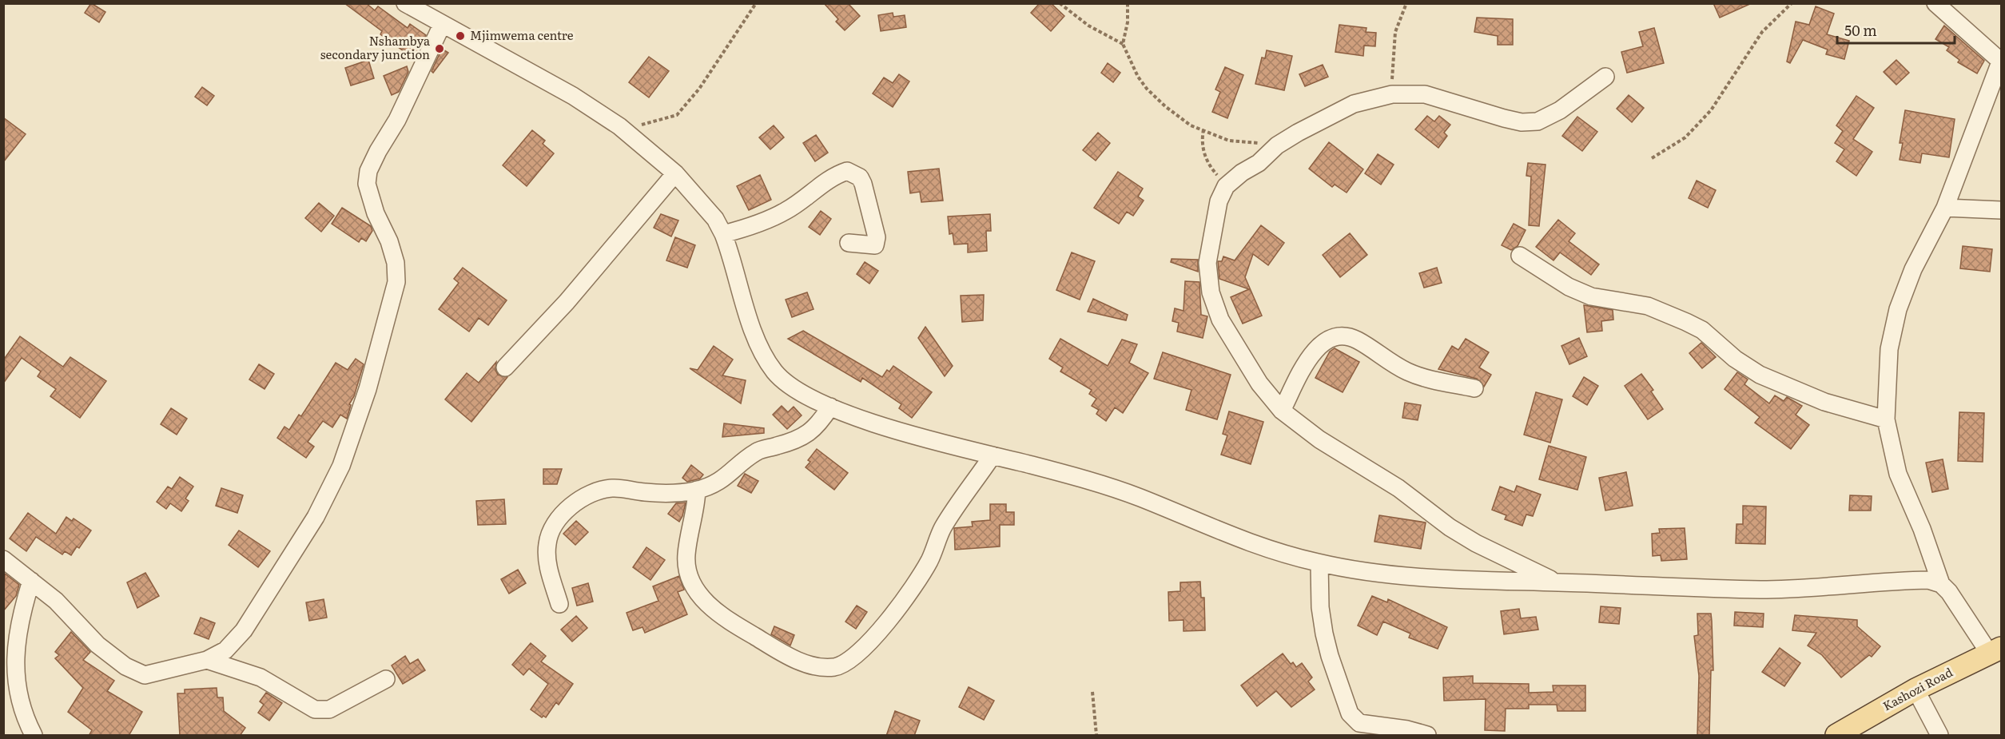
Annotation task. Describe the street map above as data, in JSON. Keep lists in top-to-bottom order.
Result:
{
  "streets": {
    "main road": ["Kashozi Road"]
  },
  "places": ["Mjimwema centre", "Nshambya secondary junction"],
  "scale_bar": "50 m"
}
